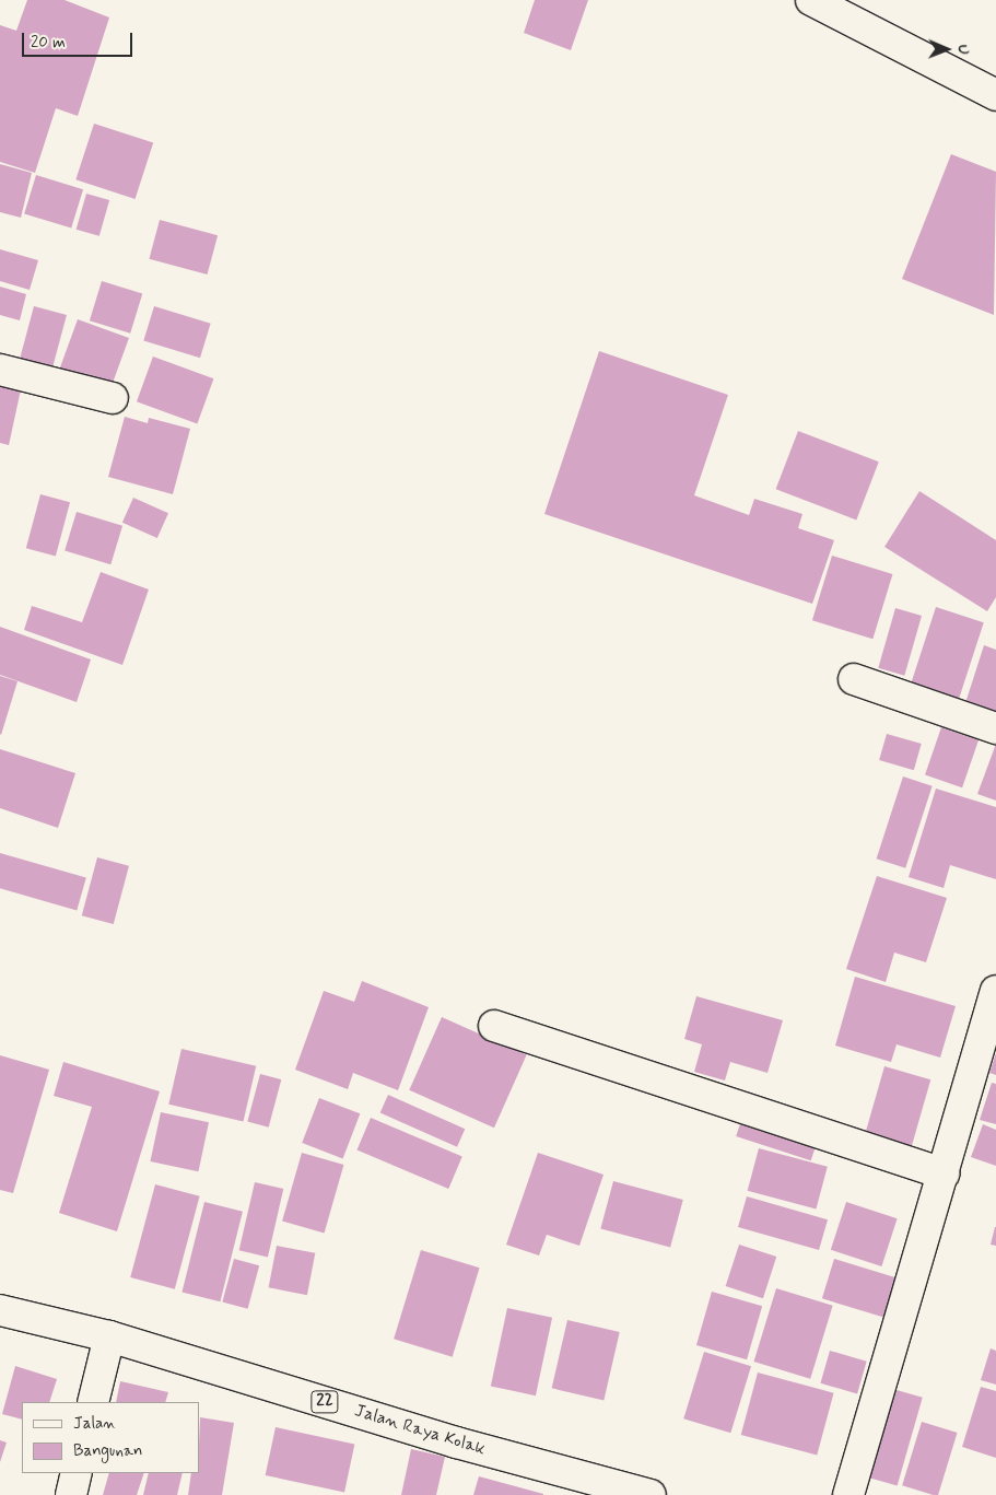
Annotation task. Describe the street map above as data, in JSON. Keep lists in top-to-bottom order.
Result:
{
  "streets": {
    "main road": ["22", "Jalan Raya Kolak"]
  },
  "legend": ["Jalan", "Bangunan"],
  "scale_bar": "20 m",
  "north": "right"
}
